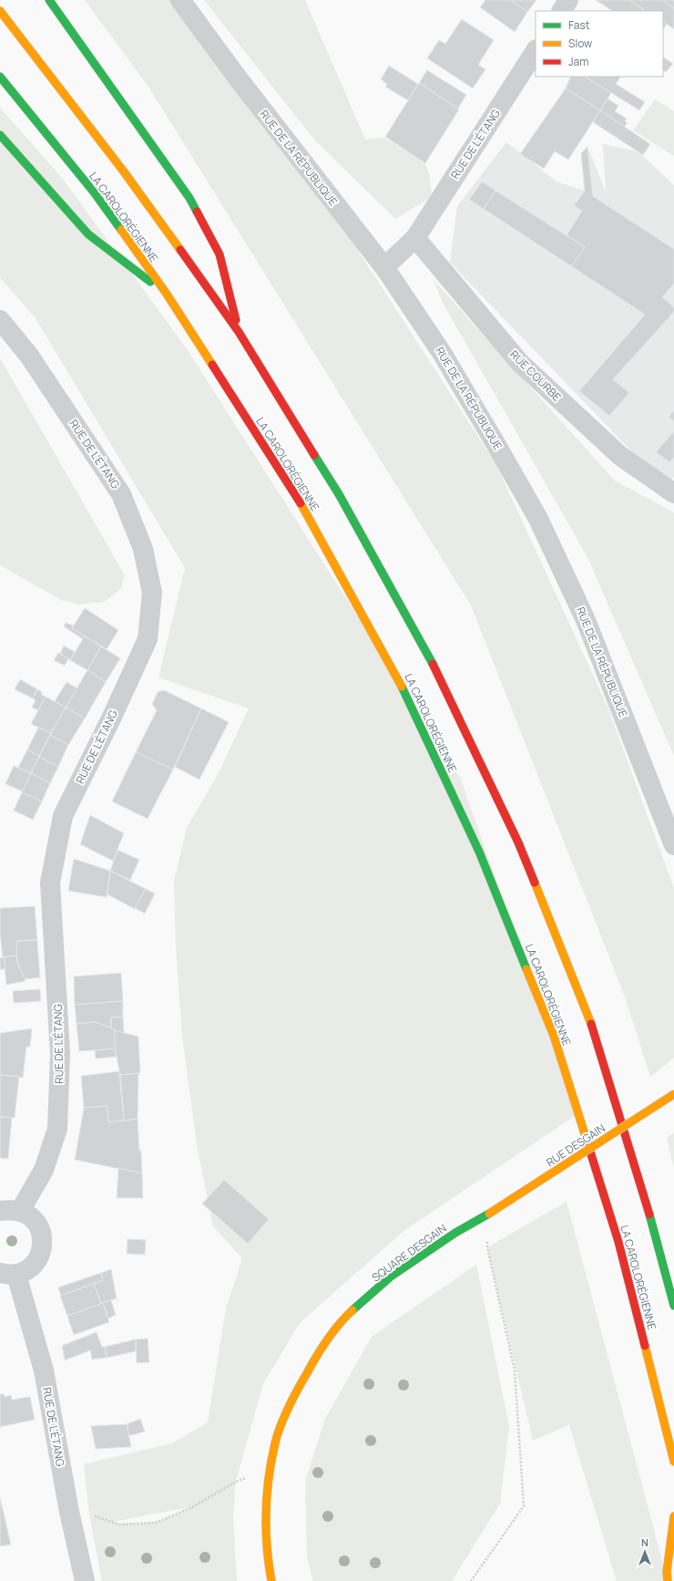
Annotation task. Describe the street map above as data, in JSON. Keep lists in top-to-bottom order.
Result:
{
  "streets": {
    "main road": ["LA CAROLORÉGIENNE", "RUE DESGAIN", "SQUARE DESGAIN"],
    "street": ["RUE DE L'ÉTANG", "RUE DE LA RÉPUBLIQUE", "RUE COURBE"]
  },
  "crossings": [
    ["RUE DE L'ÉTANG", "RUE DE LA RÉPUBLIQUE"],
    ["RUE DE L'ÉTANG", "RUE COURBE"],
    ["RUE DESGAIN", "SQUARE DESGAIN"]
  ],
  "legend": ["Fast", "Slow", "Jam"],
  "north": "top"
}
